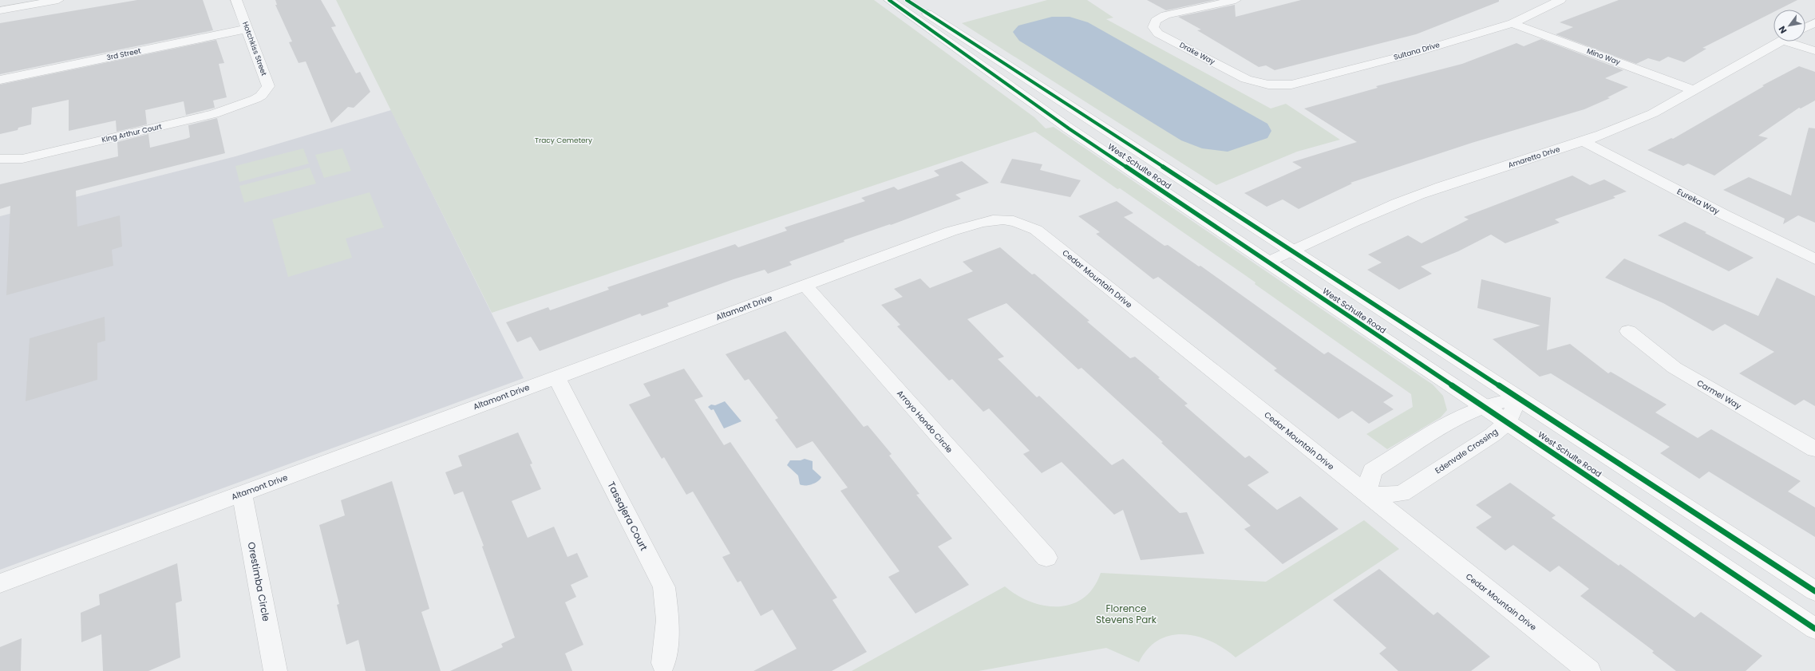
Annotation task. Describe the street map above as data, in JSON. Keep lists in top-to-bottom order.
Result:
{
  "streets": {
    "main road": ["West Schulte Road"],
    "street": [
      "Hotchkiss Street",
      "Sultana Drive",
      "Drake Way",
      "3rd Street",
      "Mino Way",
      "King Arthur Court",
      "Amaretto Drive",
      "Eureka Way",
      "Cedar Mountain Drive",
      "Altamont Drive",
      "Carmel Way",
      "Arroyo Hondo Circle",
      "Edenvale Crossing",
      "Tassajera Court",
      "Orestimba Circle"
    ]
  },
  "crossings": [
    ["Hotchkiss Street", "3rd Street"],
    ["Hotchkiss Street", "King Arthur Court"],
    ["Sultana Drive", "Drake Way"],
    ["Sultana Drive", "Mino Way"],
    ["Mino Way", "Amaretto Drive"],
    ["Amaretto Drive", "West Schulte Road"],
    ["Amaretto Drive", "Eureka Way"],
    ["West Schulte Road", "Edenvale Crossing"],
    ["Cedar Mountain Drive", "Altamont Drive"],
    ["Cedar Mountain Drive", "Edenvale Crossing"],
    ["Altamont Drive", "Arroyo Hondo Circle"],
    ["Altamont Drive", "Tassajera Court"],
    ["Altamont Drive", "Orestimba Circle"]
  ],
  "parks": ["Tracy Cemetery", "Florence Stevens Park"],
  "north": "bottom left"
}
